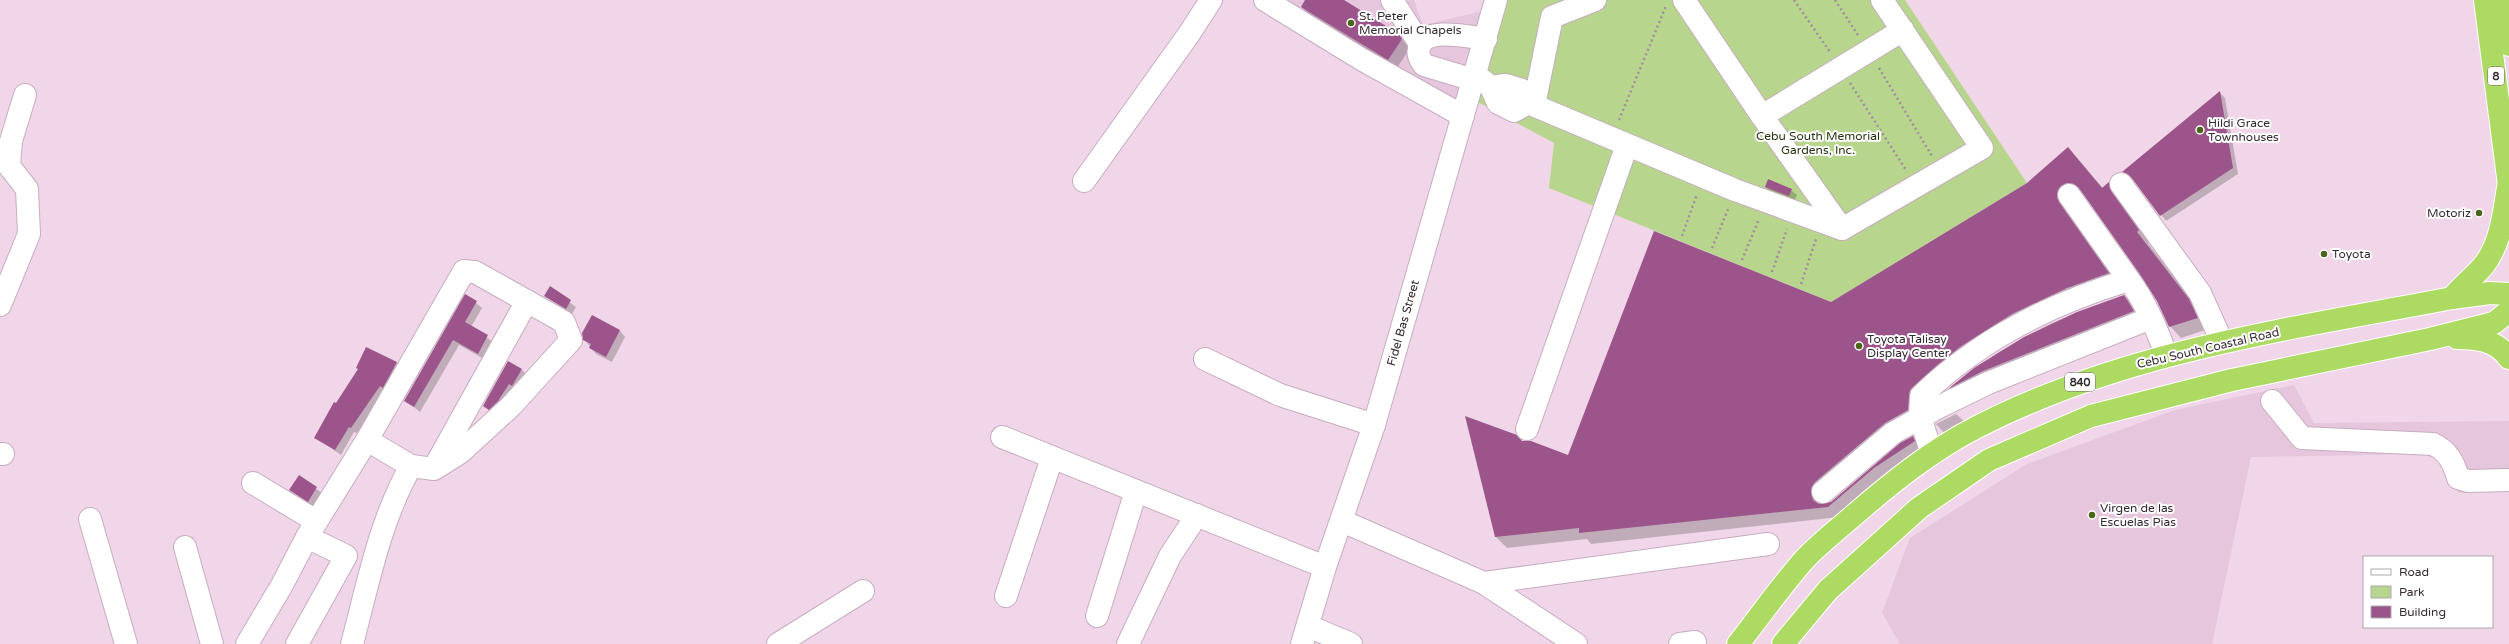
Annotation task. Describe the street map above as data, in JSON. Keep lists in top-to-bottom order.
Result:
{
  "streets": {
    "highway": ["8", "Cebu South Coastal Road", "840"],
    "street": ["Fidel Bas Street"]
  },
  "parks": ["Cebu South Memorial Gardens, Inc."],
  "places": [
    "St. Peter Memorial Chapels",
    "Hildi Grace Townhouses",
    "Motoriz",
    "Toyota",
    "Toyota Talisay Display Center",
    "Virgen de las Escuelas Pias"
  ],
  "legend": ["Road", "Park", "Building"]
}
